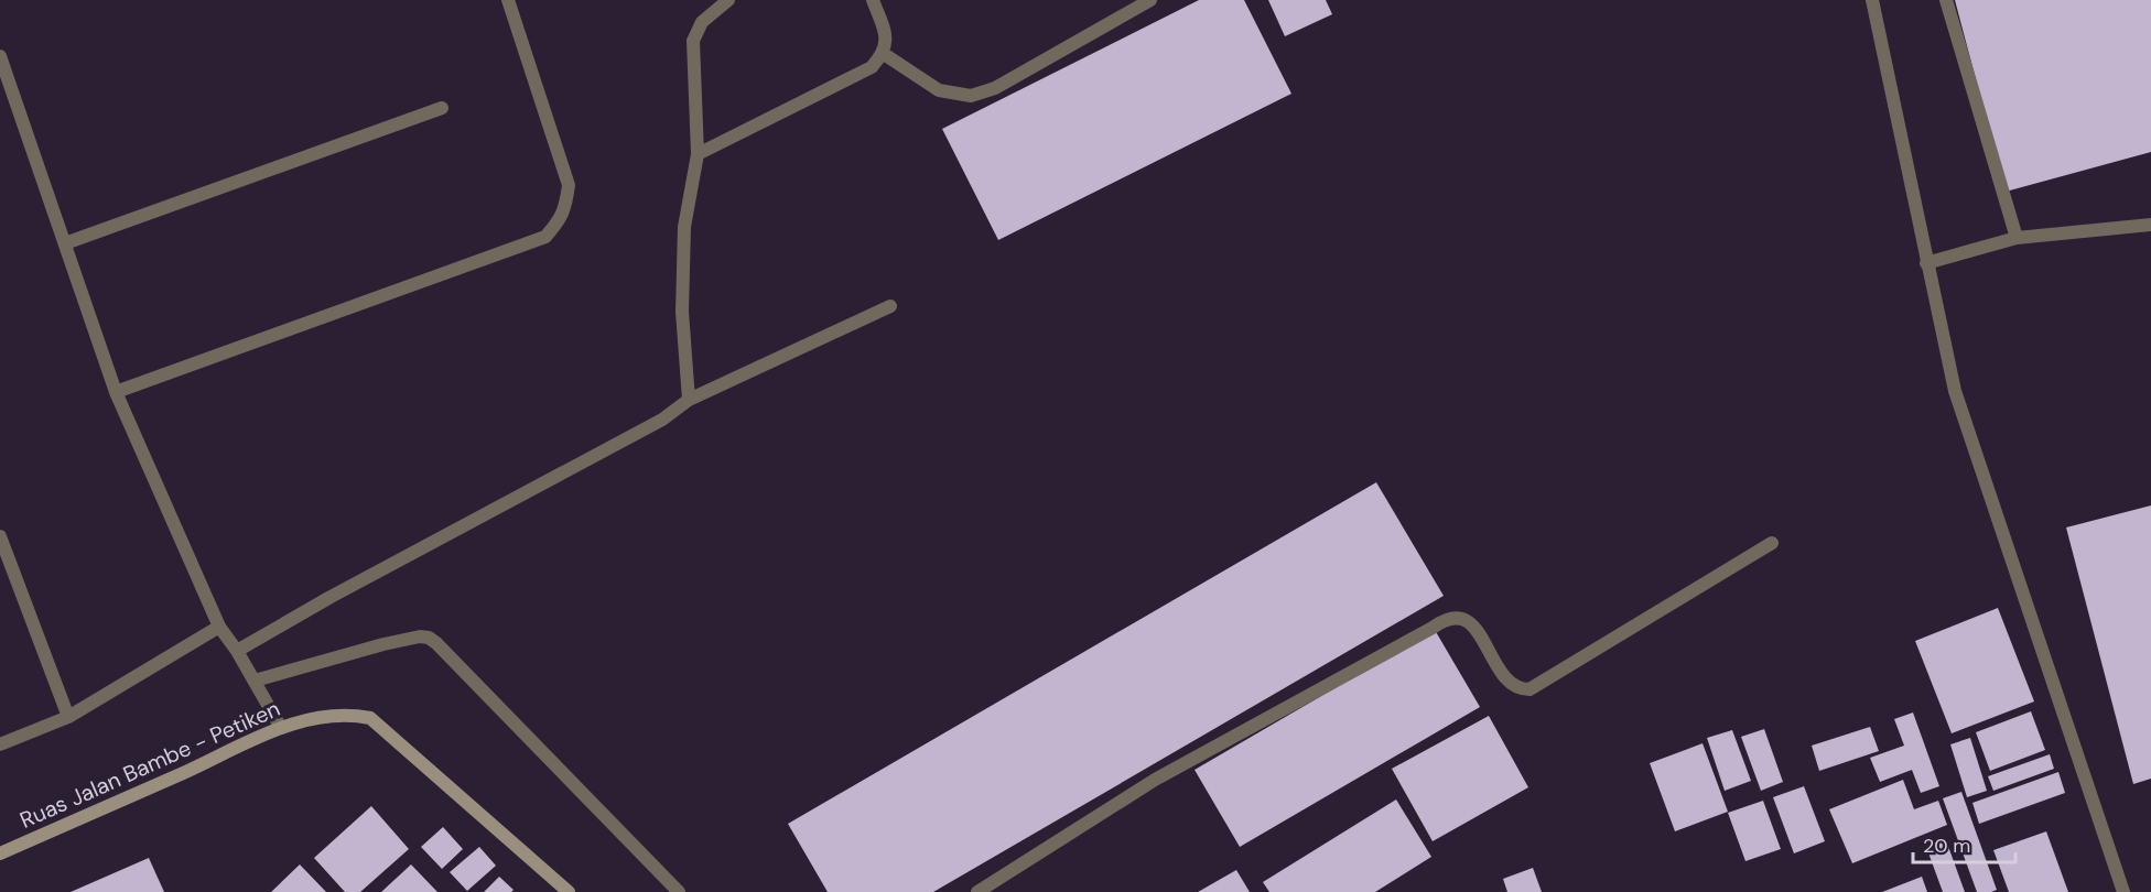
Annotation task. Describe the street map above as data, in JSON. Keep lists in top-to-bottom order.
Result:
{
  "streets": {
    "main road": ["Ruas Jalan Bambe - Petiken"]
  },
  "scale_bar": "20 m"
}
